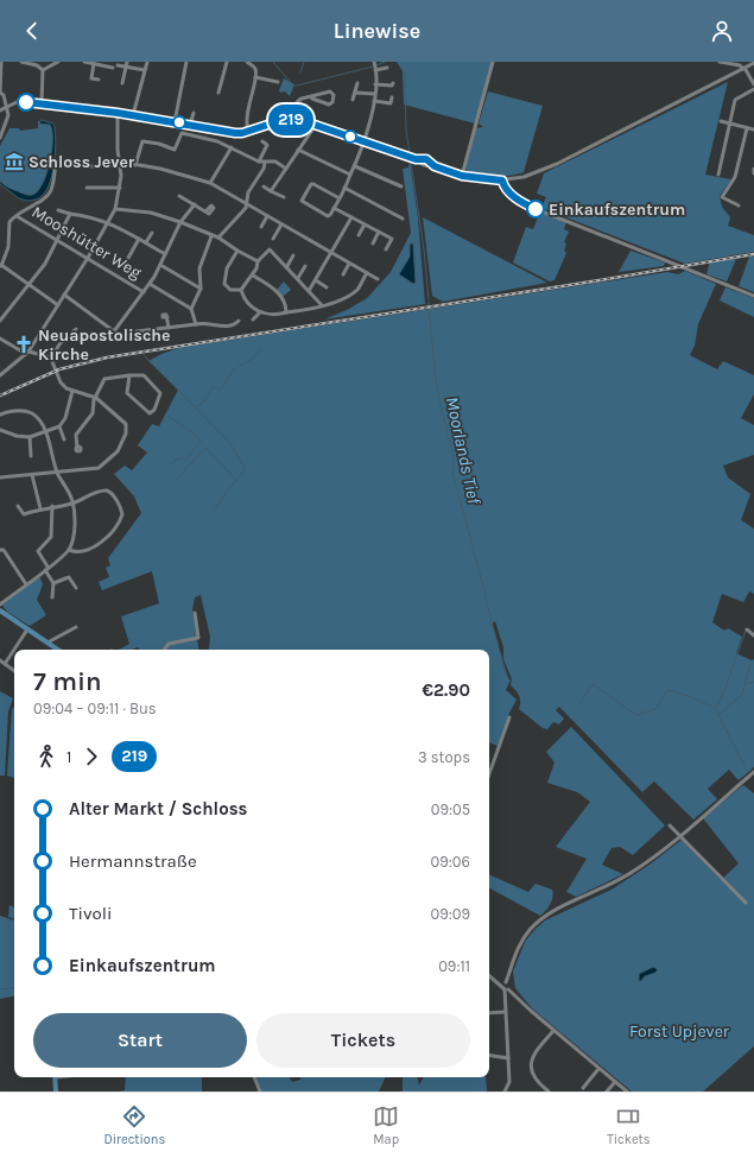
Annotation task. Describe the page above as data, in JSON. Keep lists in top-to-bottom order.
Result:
{
  "streets": {
    "street": ["Mooshütter Weg"]
  },
  "water": ["Moorlands Tief"],
  "parks": ["Forst Upjever"],
  "places": {
    "museum": ["Schloss Jever"],
    "other": ["Einkaufszentrum"],
    "church": ["Neuapostolische Kirche"]
  },
  "lines": ["bus line 219"],
  "page": {
    "header": "Linewise",
    "on_map": "219",
    "heading": ["7 min", "09:04 – 09:11 · Bus", "€2.90"],
    "legs": ["1", "219", "3 stops"],
    "list": [
      {
        "name": "Alter Markt / Schloss",
        "value": "09:05"
      },
      {
        "name": "Hermannstraße",
        "value": "09:06"
      },
      {
        "name": "Tivoli",
        "value": "09:09"
      },
      {
        "name": "Einkaufszentrum",
        "value": "09:11"
      }
    ],
    "buttons": ["Start", "Tickets"],
    "tabs": ["Directions", "Map", "Tickets"]
  }
}
